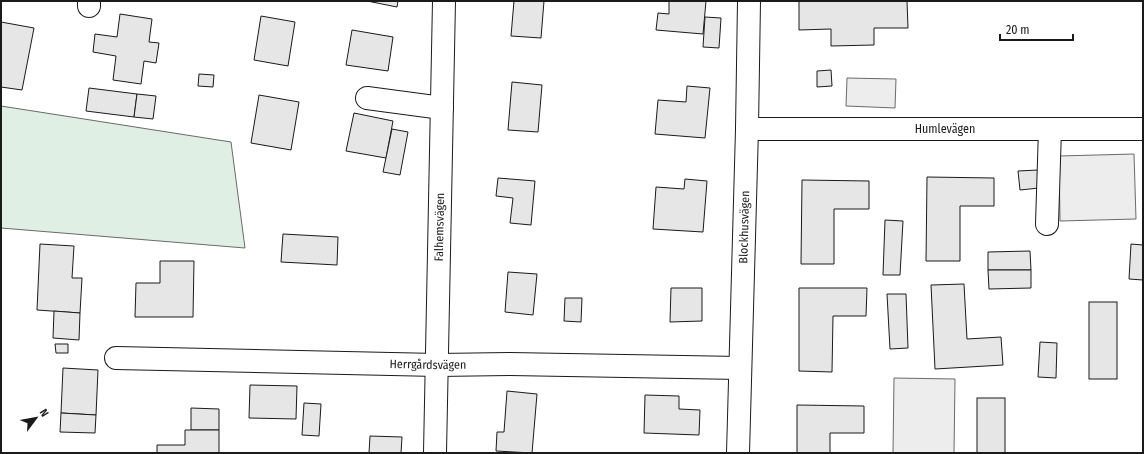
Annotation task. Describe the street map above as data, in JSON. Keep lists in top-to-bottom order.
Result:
{
  "streets": {
    "street": [
      "Humlevägen",
      "Falhemsvägen",
      "Blockhusvägen",
      "Herrgårdsvägen"
    ]
  },
  "crossings": [
    ["Humlevägen", "Blockhusvägen"],
    ["Falhemsvägen", "Herrgårdsvägen"],
    ["Blockhusvägen", "Herrgårdsvägen"]
  ],
  "scale_bar": "20 m",
  "north": "top right"
}
